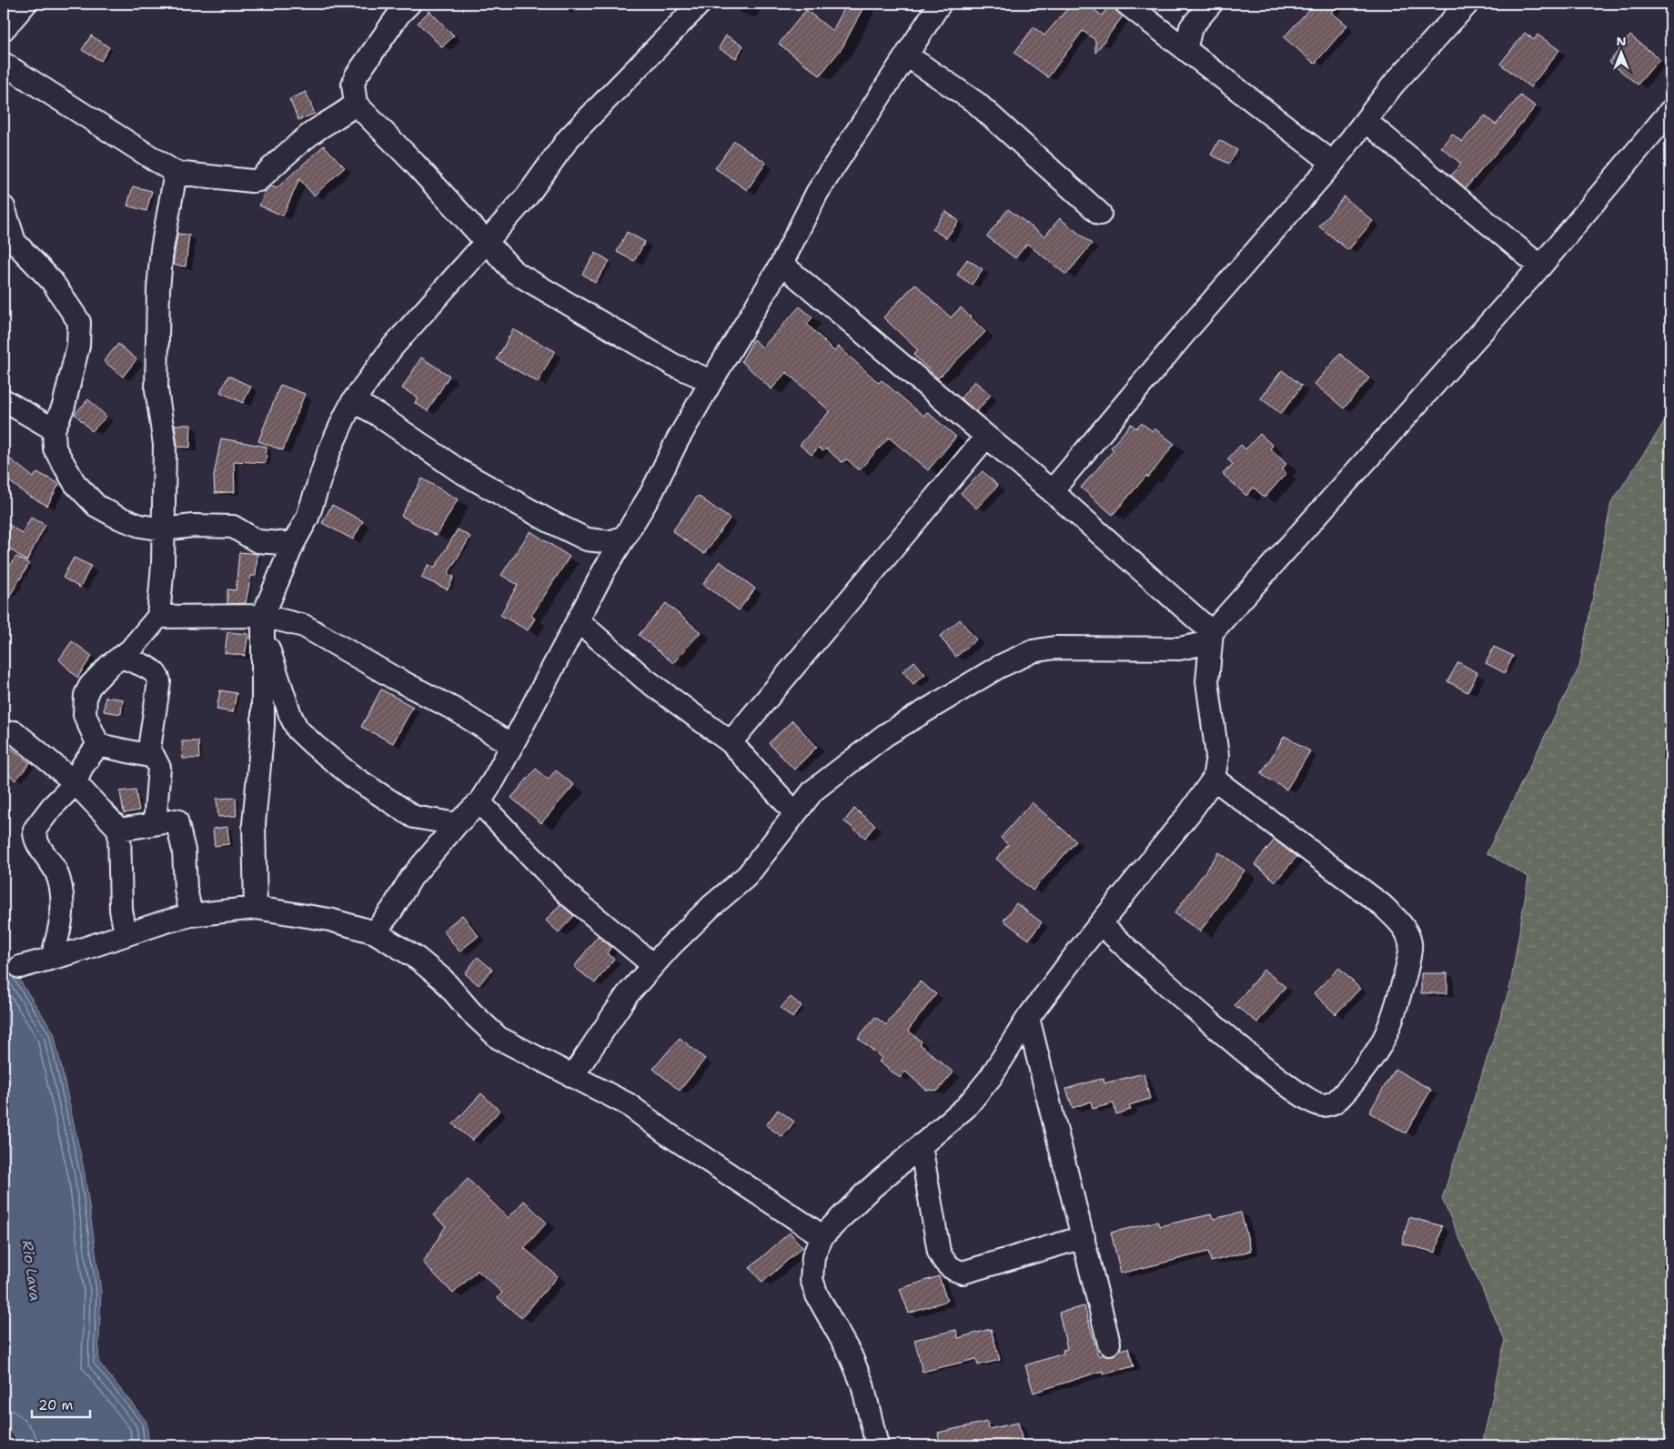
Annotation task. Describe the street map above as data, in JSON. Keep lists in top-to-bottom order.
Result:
{
  "water": ["Rio Lava"],
  "scale_bar": "20 m",
  "north": "top"
}
